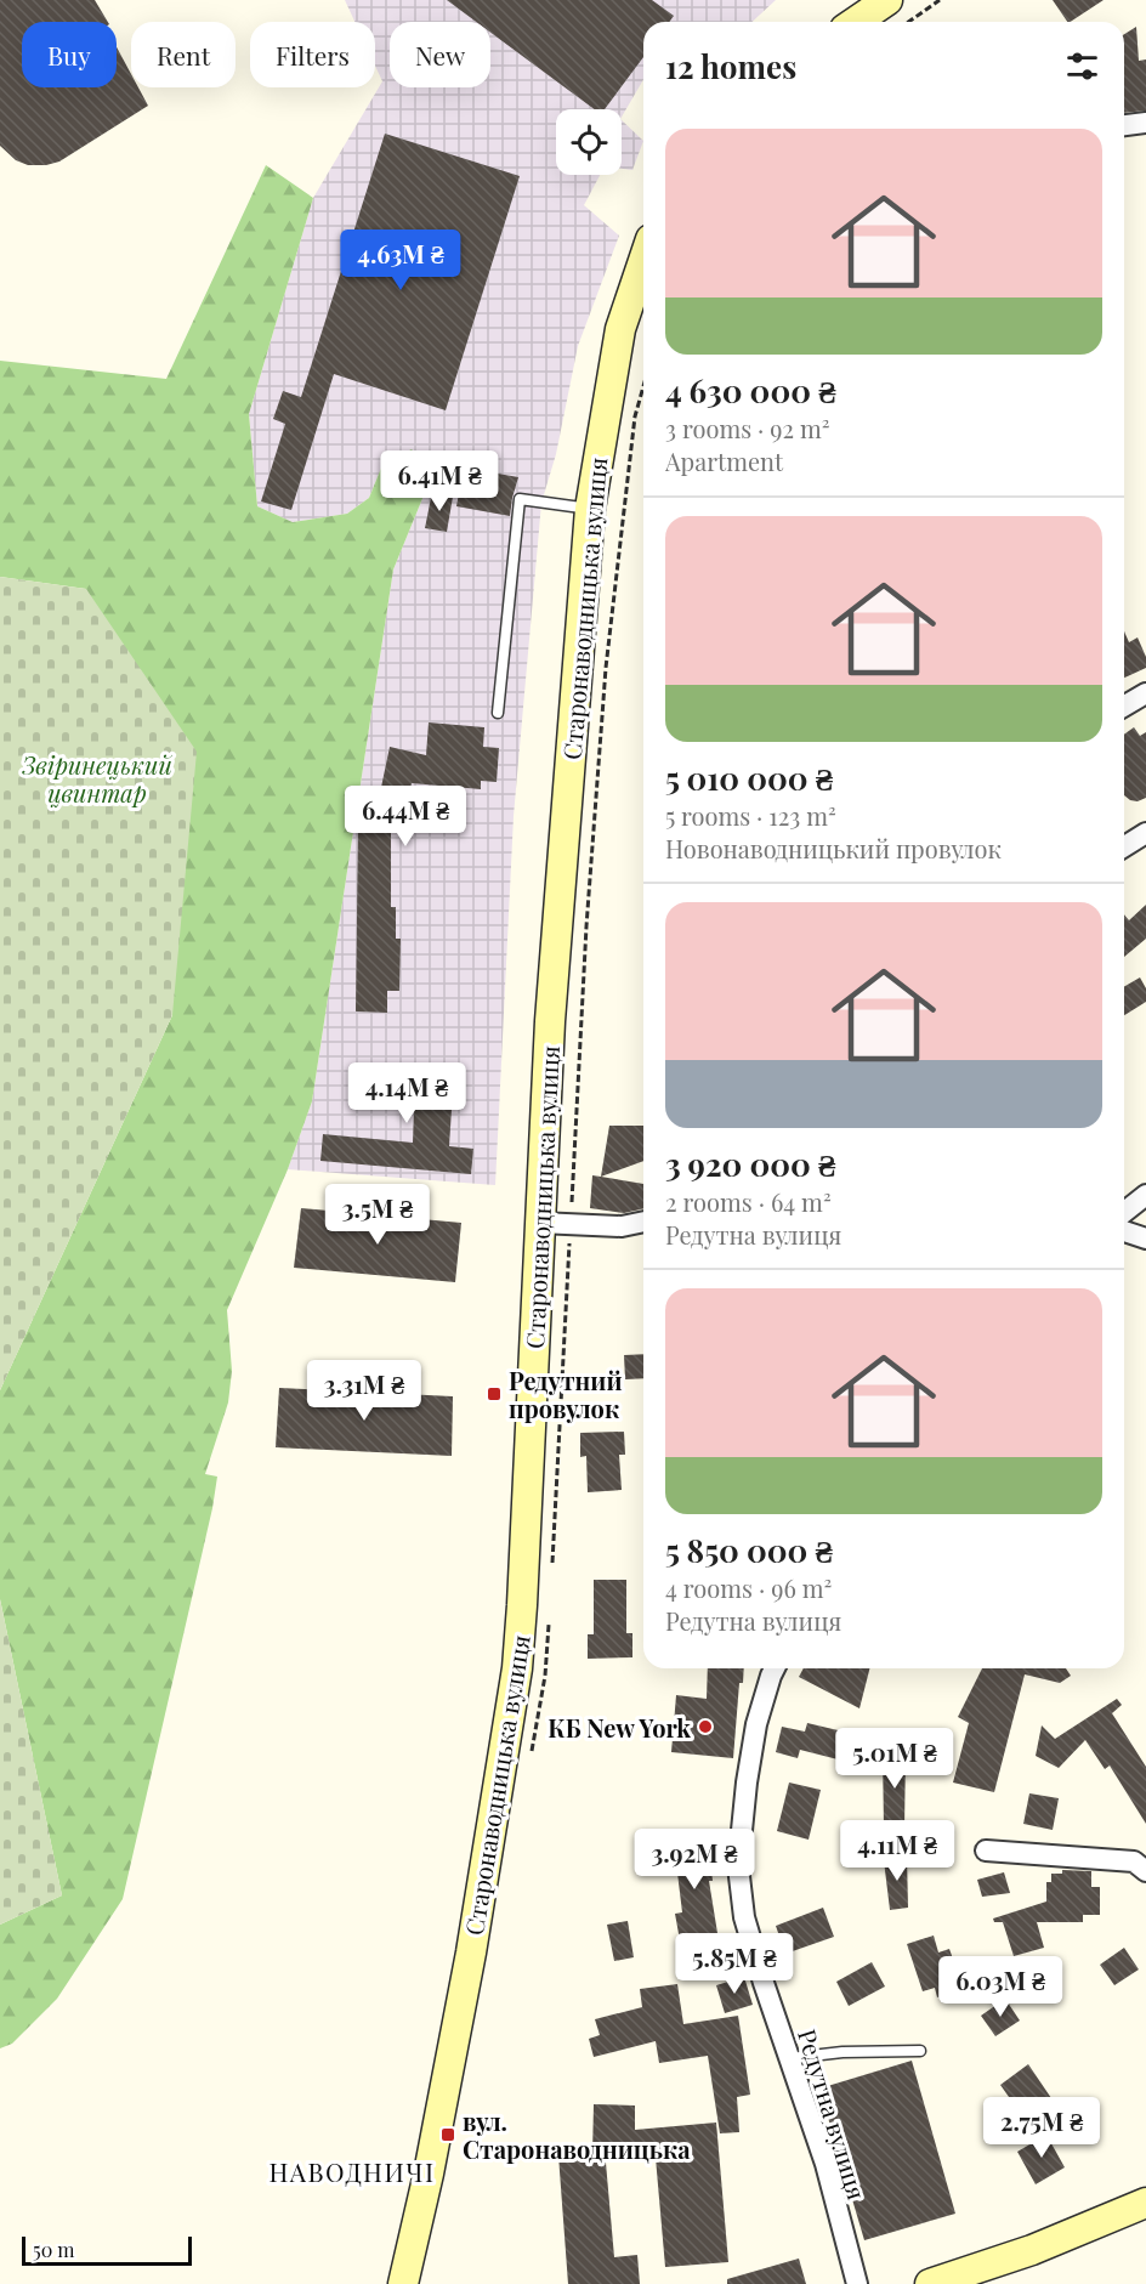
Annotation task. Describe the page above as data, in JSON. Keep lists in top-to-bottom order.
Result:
{
  "streets": {
    "main road": ["Старонаводницька вулиця"],
    "street": ["Редутна вулиця"]
  },
  "districts": ["НАВОДНИЧІ"],
  "parks": ["Звіринецький цвинтар"],
  "places": {
    "transit": ["Редутний провулок", "вул. Старонаводницька"],
    "other": ["КБ New York"]
  },
  "scale_bar": "50 m",
  "page": {
    "chip": [
      "Buy",
      "Rent",
      "Filters",
      "New"
    ],
    "heading": "12 homes",
    "list": [
      {
        "name": "4 630 000 ₴",
        "note": "3 rooms · 92 m² · Apartment"
      },
      {
        "name": "5 010 000 ₴",
        "note": "5 rooms · 123 m² · Новонаводницький провулок"
      },
      {
        "name": "3 920 000 ₴",
        "note": "2 rooms · 64 m² · Редутна вулиця"
      },
      {
        "name": "5 850 000 ₴",
        "note": "4 rooms · 96 m² · Редутна вулиця"
      }
    ],
    "price": [
      "4.63M ₴",
      "6.41M ₴",
      "6.44M ₴",
      "4.14M ₴",
      "3.5M ₴",
      "3.31M ₴",
      "5.01M ₴",
      "4.11M ₴",
      "3.92M ₴",
      "5.85M ₴",
      "6.03M ₴",
      "2.75M ₴"
    ],
    "scale": "50 m"
  }
}
